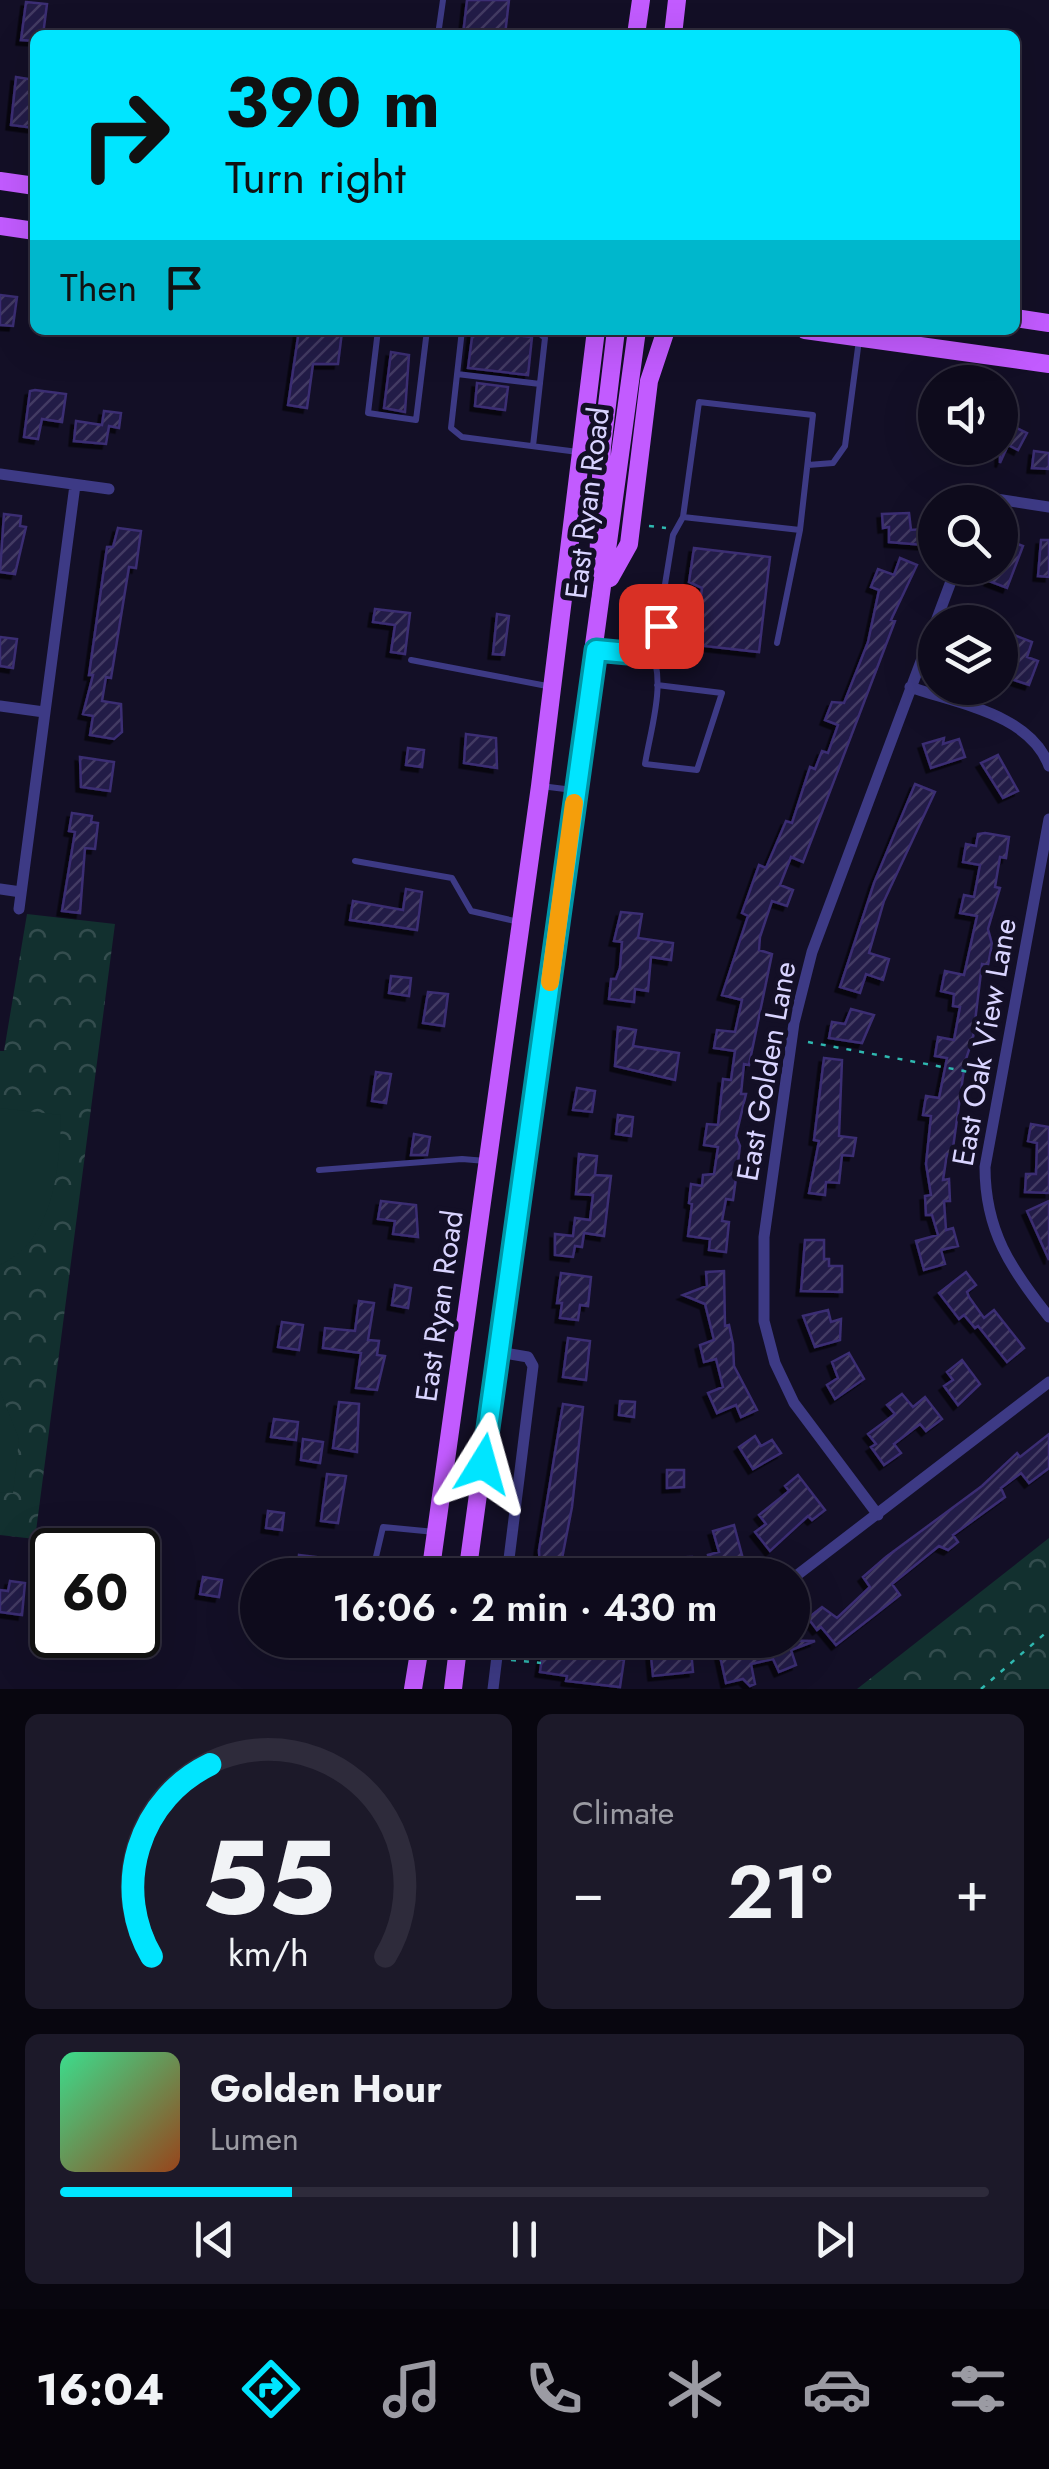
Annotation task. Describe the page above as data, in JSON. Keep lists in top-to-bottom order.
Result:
{
  "streets": {
    "main road": ["East Ryan Road"],
    "street": ["East Oak View Lane", "East Golden Lane"]
  },
  "page": {
    "turn": ["390 m", "Turn right"],
    "then": "Then",
    "limit": "60",
    "trip": "16:06 · 2 min · 430 m",
    "tile": "Climate",
    "heat": ["−", "21°", "+"],
    "song": ["Golden Hour", "Lumen"],
    "tabs": "16:04",
    "gauge": ["55", "km/h"]
  }
}
